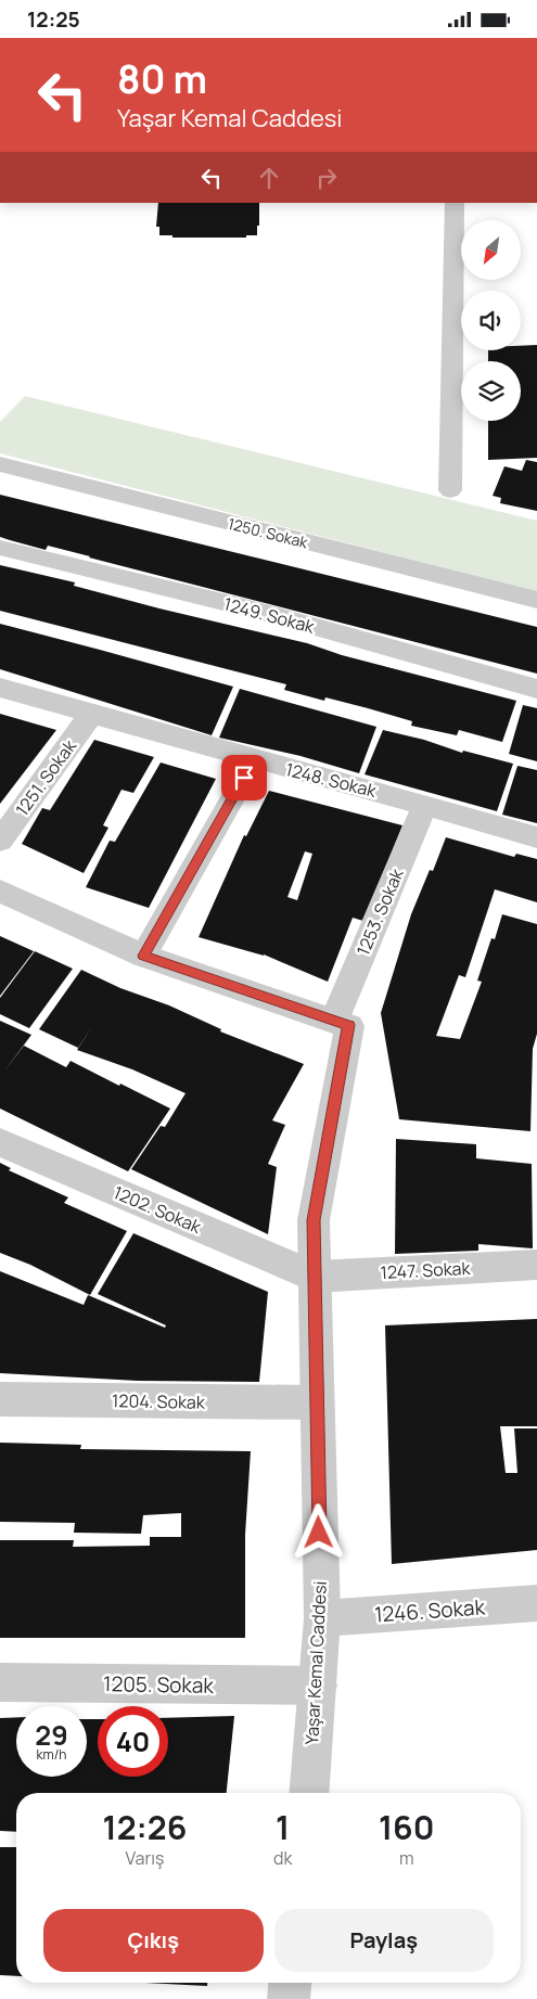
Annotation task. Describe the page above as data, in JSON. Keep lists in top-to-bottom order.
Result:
{
  "streets": {
    "street": [
      "1250. Sokak",
      "1249. Sokak",
      "1251. Sokak",
      "1248. Sokak",
      "1253. Sokak",
      "1202. Sokak",
      "1247. Sokak",
      "1204. Sokak",
      "1246. Sokak",
      "Yaşar Kemal Caddesi",
      "1205. Sokak"
    ]
  },
  "crossings": [
    ["1251. Sokak", "1248. Sokak"],
    ["1248. Sokak", "1253. Sokak"],
    ["1253. Sokak", "Yaşar Kemal Caddesi"],
    ["1202. Sokak", "1247. Sokak"],
    ["1202. Sokak", "Yaşar Kemal Caddesi"],
    ["1247. Sokak", "Yaşar Kemal Caddesi"],
    ["1204. Sokak", "Yaşar Kemal Caddesi"],
    ["1246. Sokak", "Yaşar Kemal Caddesi"],
    ["Yaşar Kemal Caddesi", "1205. Sokak"]
  ],
  "north": "bottom left",
  "page": {
    "status": "12:25",
    "turn": ["80 m", "Yaşar Kemal Caddesi"],
    "speed": "29 km/h",
    "limit": "40",
    "eta": [
      "12:26",
      "Varış",
      "1",
      "dk",
      "160",
      "m"
    ],
    "buttons": ["Çıkış", "Paylaş"]
  }
}
